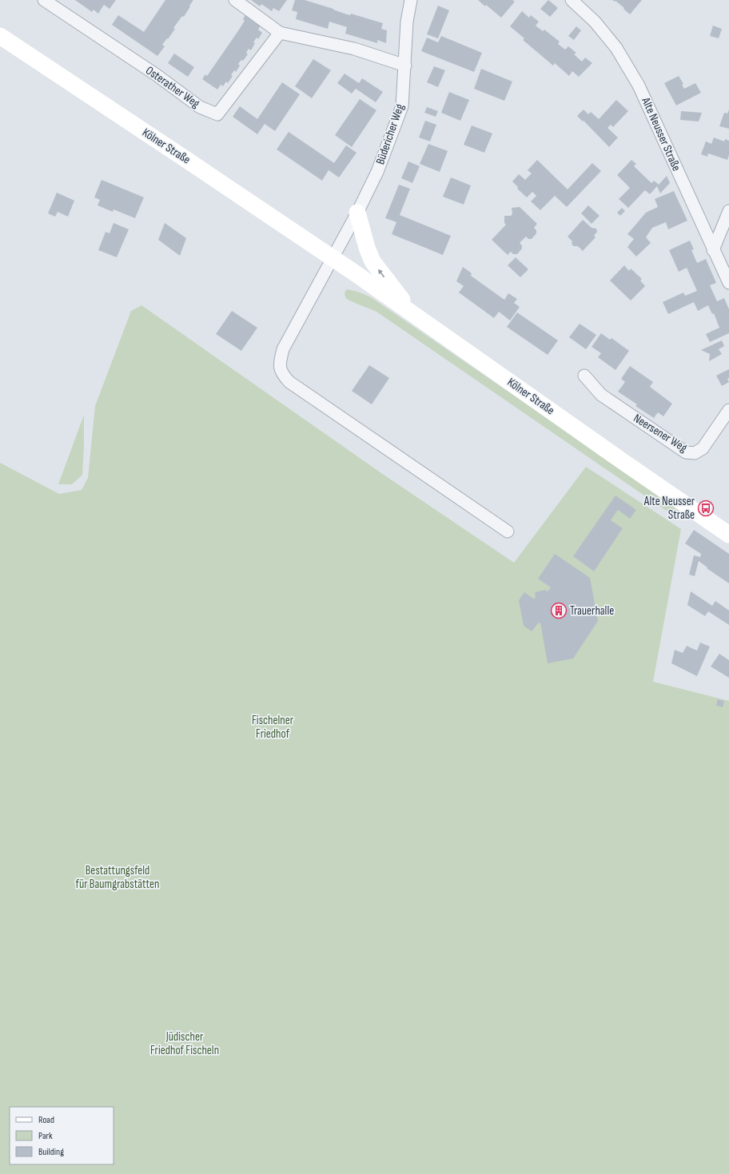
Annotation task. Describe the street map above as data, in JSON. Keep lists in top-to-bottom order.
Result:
{
  "streets": {
    "main road": ["Kölner Straße"],
    "street": [
      "Osterather Weg",
      "Büdericher Weg",
      "Alte Neusser Straße",
      "Neersener Weg"
    ]
  },
  "crossings": [
    ["Büdericher Weg", "Kölner Straße"]
  ],
  "parks": ["Fischelner Friedhof", "Bestattungsfeld für Baumgrabstätten", "Jüdischer Friedhof Fischeln"],
  "places": {
    "bus stop": ["Alte Neusser Straße"],
    "building": ["Trauerhalle"]
  },
  "legend": ["Road", "Park", "Building"]
}
